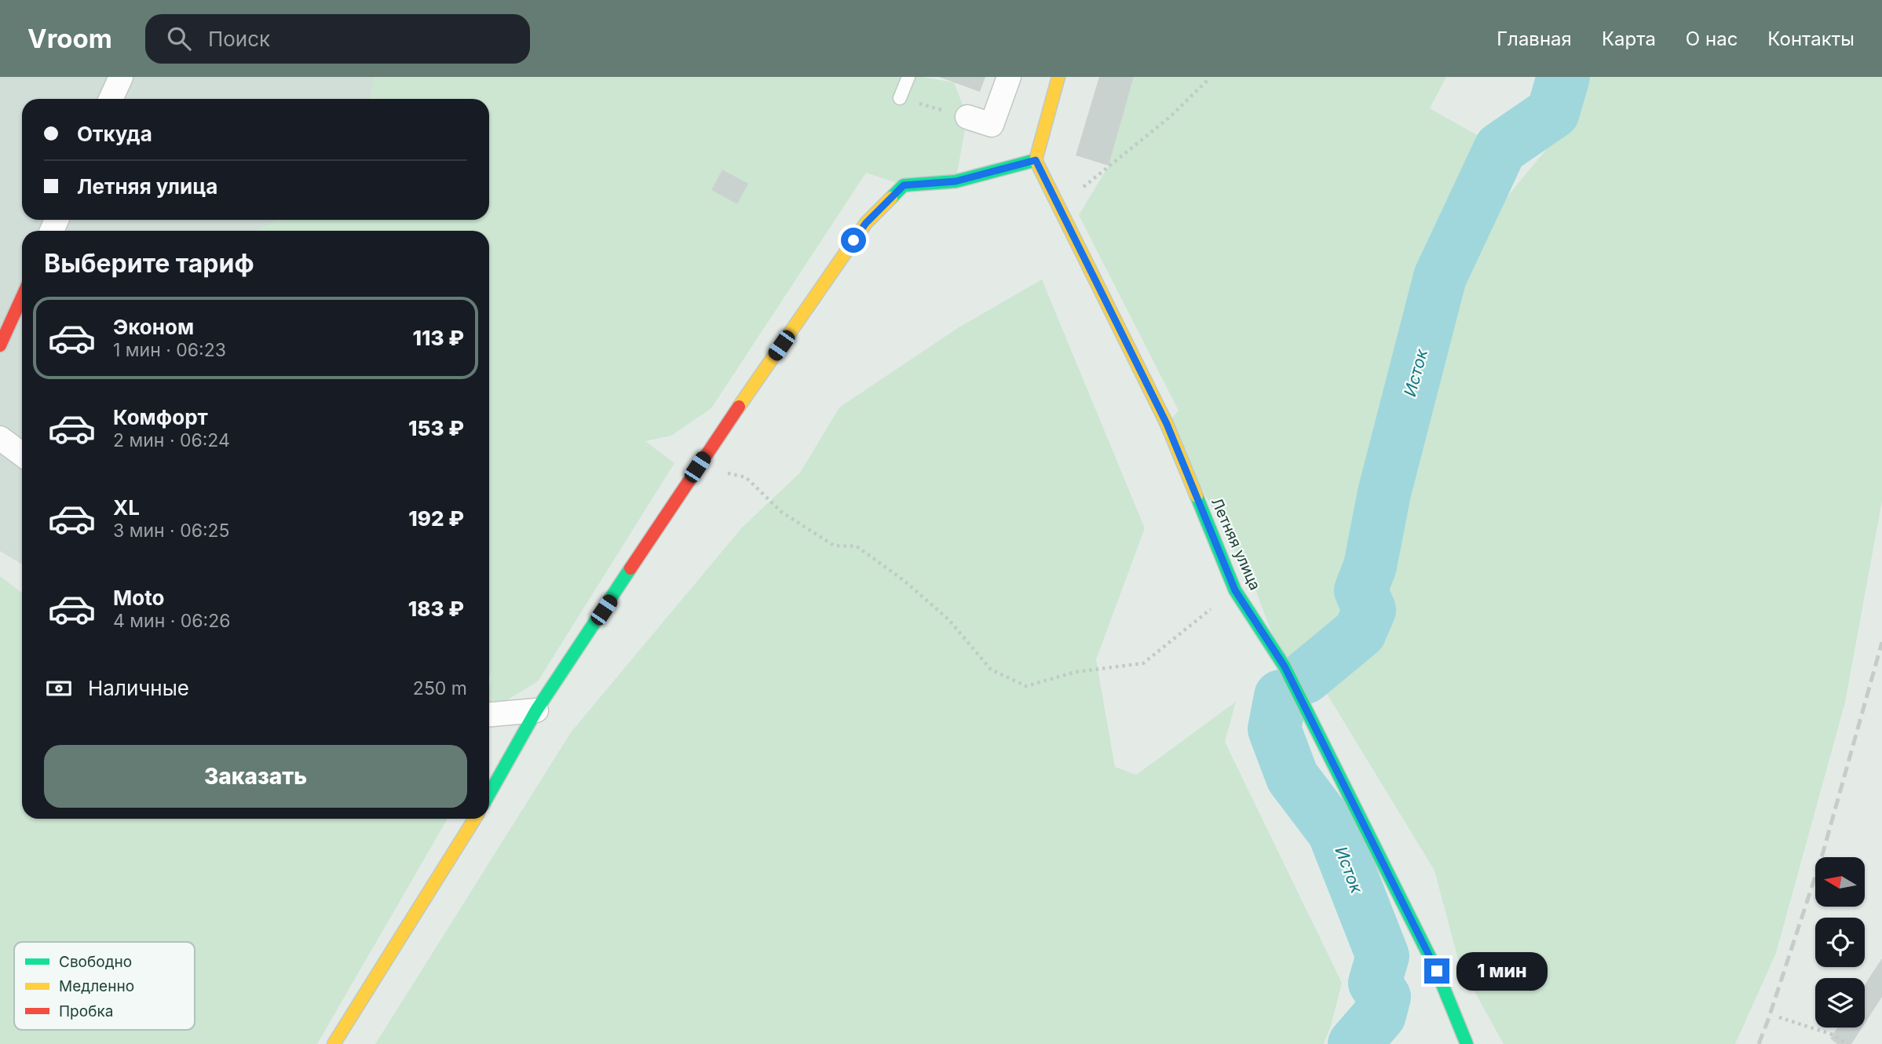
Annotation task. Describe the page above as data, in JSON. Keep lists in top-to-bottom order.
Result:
{
  "streets": {
    "street": ["Летняя улица"]
  },
  "water": ["Исток"],
  "legend": ["Свободно", "Медленно", "Пробка"],
  "north": "left",
  "page": {
    "header": "Vroom",
    "search": "Поиск",
    "nav": [
      "Главная",
      "Карта",
      "О нас",
      "Контакты"
    ],
    "banner": ["Откуда", "Летняя улица"],
    "heading": "Выберите тариф",
    "list": [
      {
        "name": "Эконом",
        "note": "1 мин · 06:23",
        "value": "113 ₽"
      },
      {
        "name": "Комфорт",
        "note": "2 мин · 06:24",
        "value": "153 ₽"
      },
      {
        "name": "XL",
        "note": "3 мин · 06:25",
        "value": "192 ₽"
      },
      {
        "name": "Moto",
        "note": "4 мин · 06:26",
        "value": "183 ₽"
      }
    ],
    "pay": ["Наличные", "250 m"],
    "buttons": "Заказать",
    "bubble": "1 мин"
  }
}
